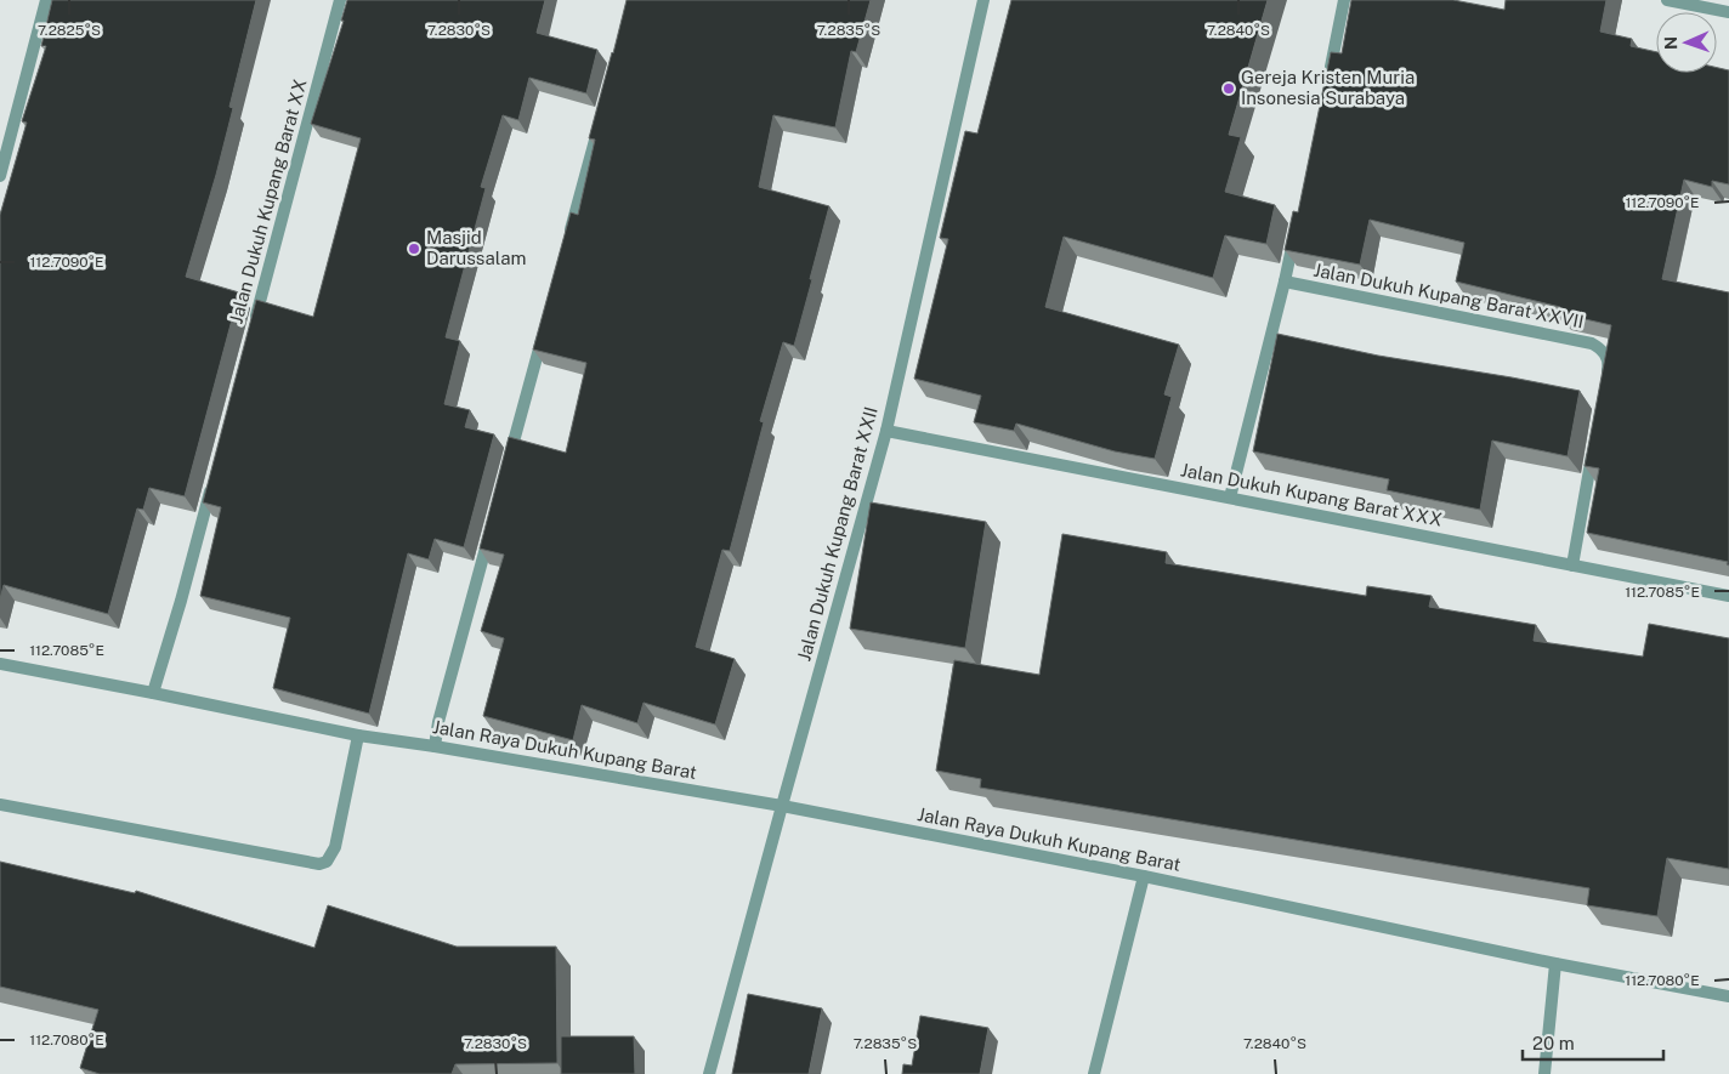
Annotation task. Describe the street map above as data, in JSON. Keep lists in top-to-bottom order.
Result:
{
  "streets": {
    "street": [
      "Jalan Dukuh Kupang Barat XX",
      "Jalan Dukuh Kupang Barat XXVII",
      "Jalan Dukuh Kupang Barat XXX",
      "Jalan Dukuh Kupang Barat XXII",
      "Jalan Raya Dukuh Kupang Barat"
    ]
  },
  "crossings": [
    ["Jalan Dukuh Kupang Barat XXX", "Jalan Dukuh Kupang Barat XXII"],
    ["Jalan Dukuh Kupang Barat XXII", "Jalan Raya Dukuh Kupang Barat"]
  ],
  "places": ["Gereja Kristen Muria Insonesia Surabaya", "Masjid Darussalam"],
  "scale_bar": "20 m",
  "north": "left",
  "coordinates": [
    "7.2825°S",
    "7.2830°S",
    "7.2835°S",
    "7.2840°S",
    "112.7090°E",
    "112.7085°E",
    "112.7080°E"
  ]
}
